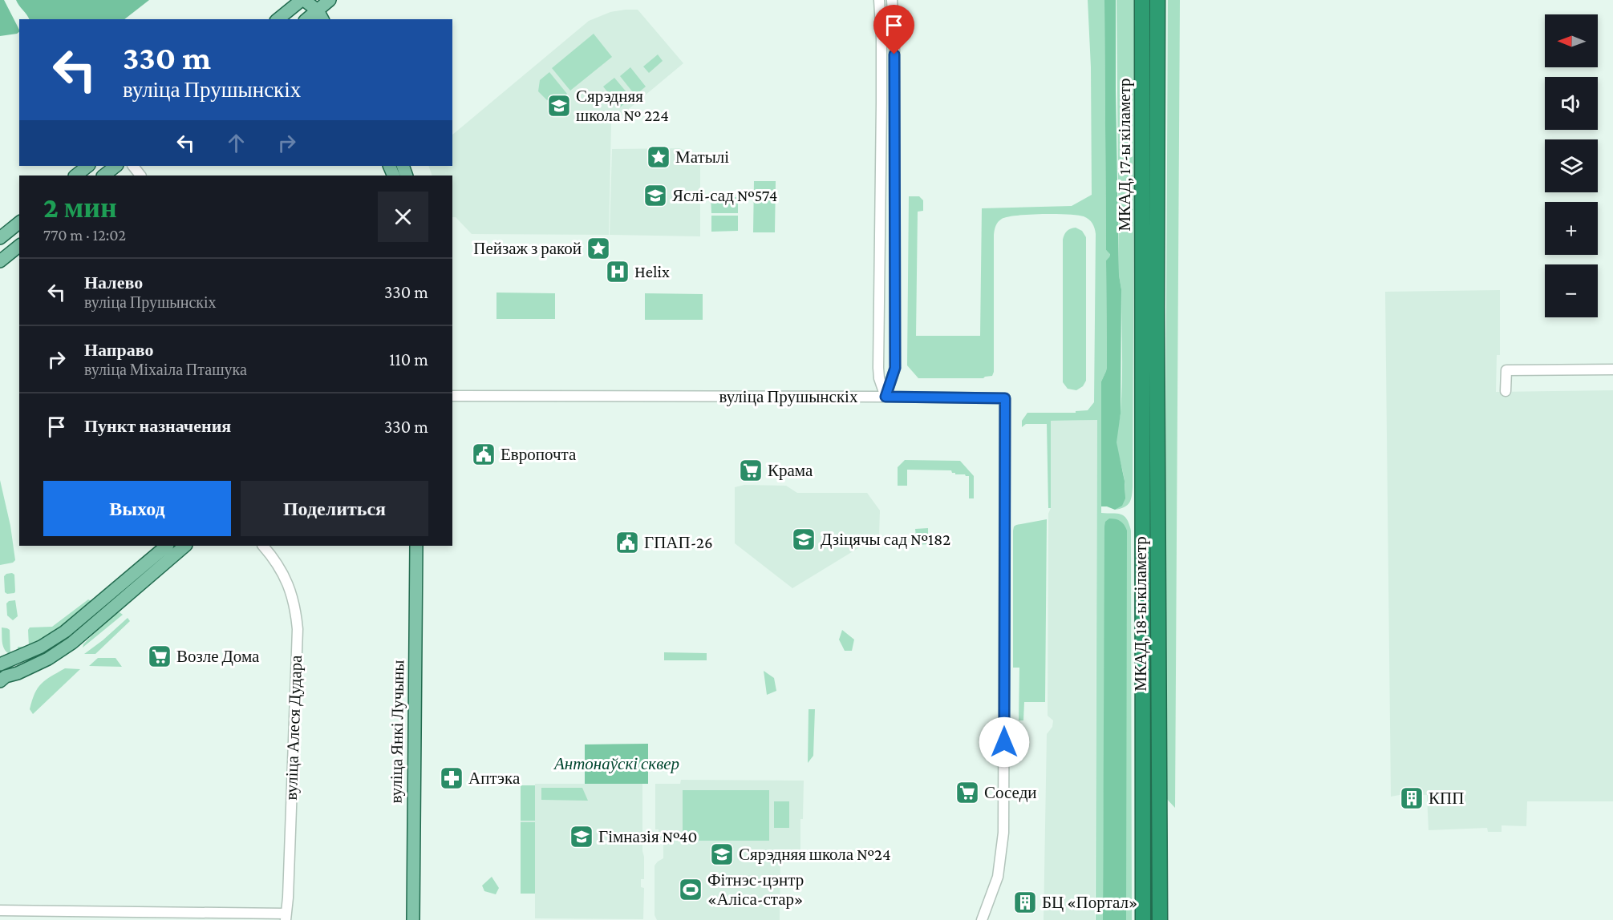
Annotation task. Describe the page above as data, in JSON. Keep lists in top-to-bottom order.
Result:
{
  "streets": {
    "highway": ["МКАД, 17-ы кіламетр", "МКАД, 18-ы кіламетр"],
    "main road": ["вуліца Янкі Лучыны"],
    "street": ["вуліца Прушынскіх", "вуліца Алеся Дудара"]
  },
  "crossings": [
    ["МКАД, 17-ы кіламетр", "МКАД, 18-ы кіламетр"]
  ],
  "parks": ["Антонаўскі сквер"],
  "places": {
    "school or university": [
      "Сярэдняя школа № 224",
      "Яслі-сад №574",
      "Дзіцячы сад №182",
      "Гімназія №40",
      "Сярэдняя школа №24"
    ],
    "place": ["Матылі", "Пейзаж з ракой"],
    "hospital": ["Helix"],
    "public building": ["Европочта", "ГПАП-26"],
    "supermarket": ["Крама", "Возле Дома", "Соседи"],
    "pharmacy": ["Аптэка"],
    "building": ["КПП", "БЦ «Портал»"],
    "sports": ["Фітнэс-цэнтр «Аліса-стар»"]
  },
  "north": "left",
  "page": {
    "map_buttons": ["+", "−"],
    "turn": ["330 m", "вуліца Прушынскіх"],
    "heading": ["2 мин", "770 m · 12:02"],
    "list": [
      {
        "name": "Налево",
        "note": "вуліца Прушынскіх",
        "value": "330 m"
      },
      {
        "name": "Направо",
        "note": "вуліца Міхаіла Пташука",
        "value": "110 m"
      },
      {
        "name": "Пункт назначения",
        "value": "330 m"
      }
    ],
    "buttons": ["Выход", "Поделиться"]
  }
}
